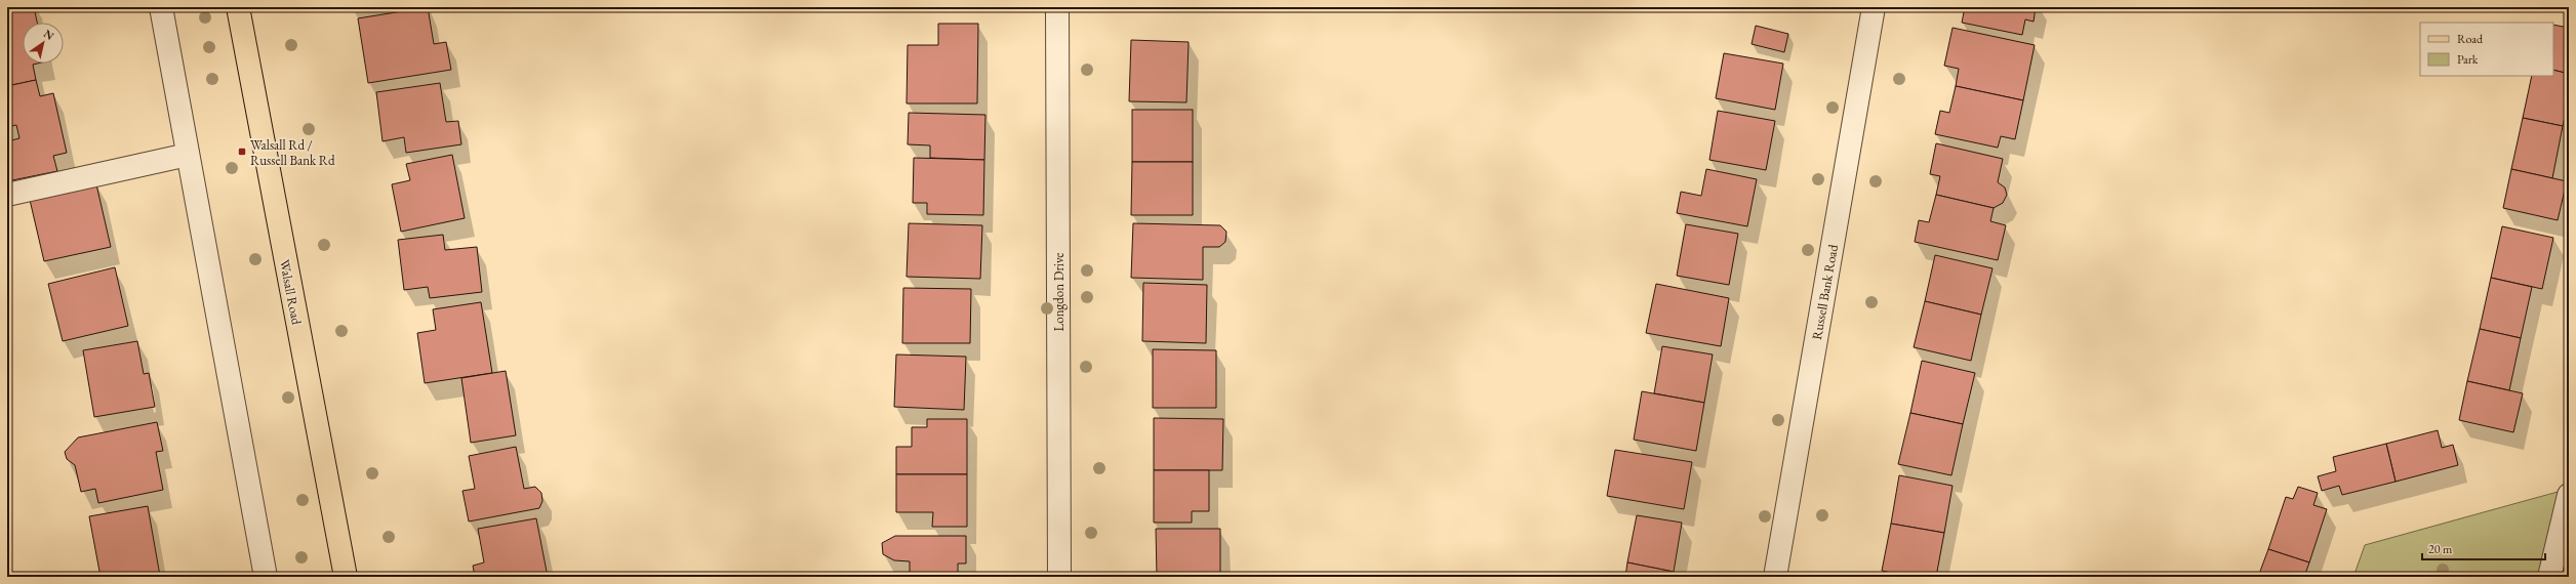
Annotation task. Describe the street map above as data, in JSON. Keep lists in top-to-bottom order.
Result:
{
  "streets": {
    "main road": ["Walsall Road"],
    "street": ["Longdon Drive", "Russell Bank Road"]
  },
  "places": {
    "transit": ["Walsall Rd / Russell Bank Rd"]
  },
  "legend": ["Road", "Park"],
  "scale_bar": "20 m",
  "north": "top right"
}
